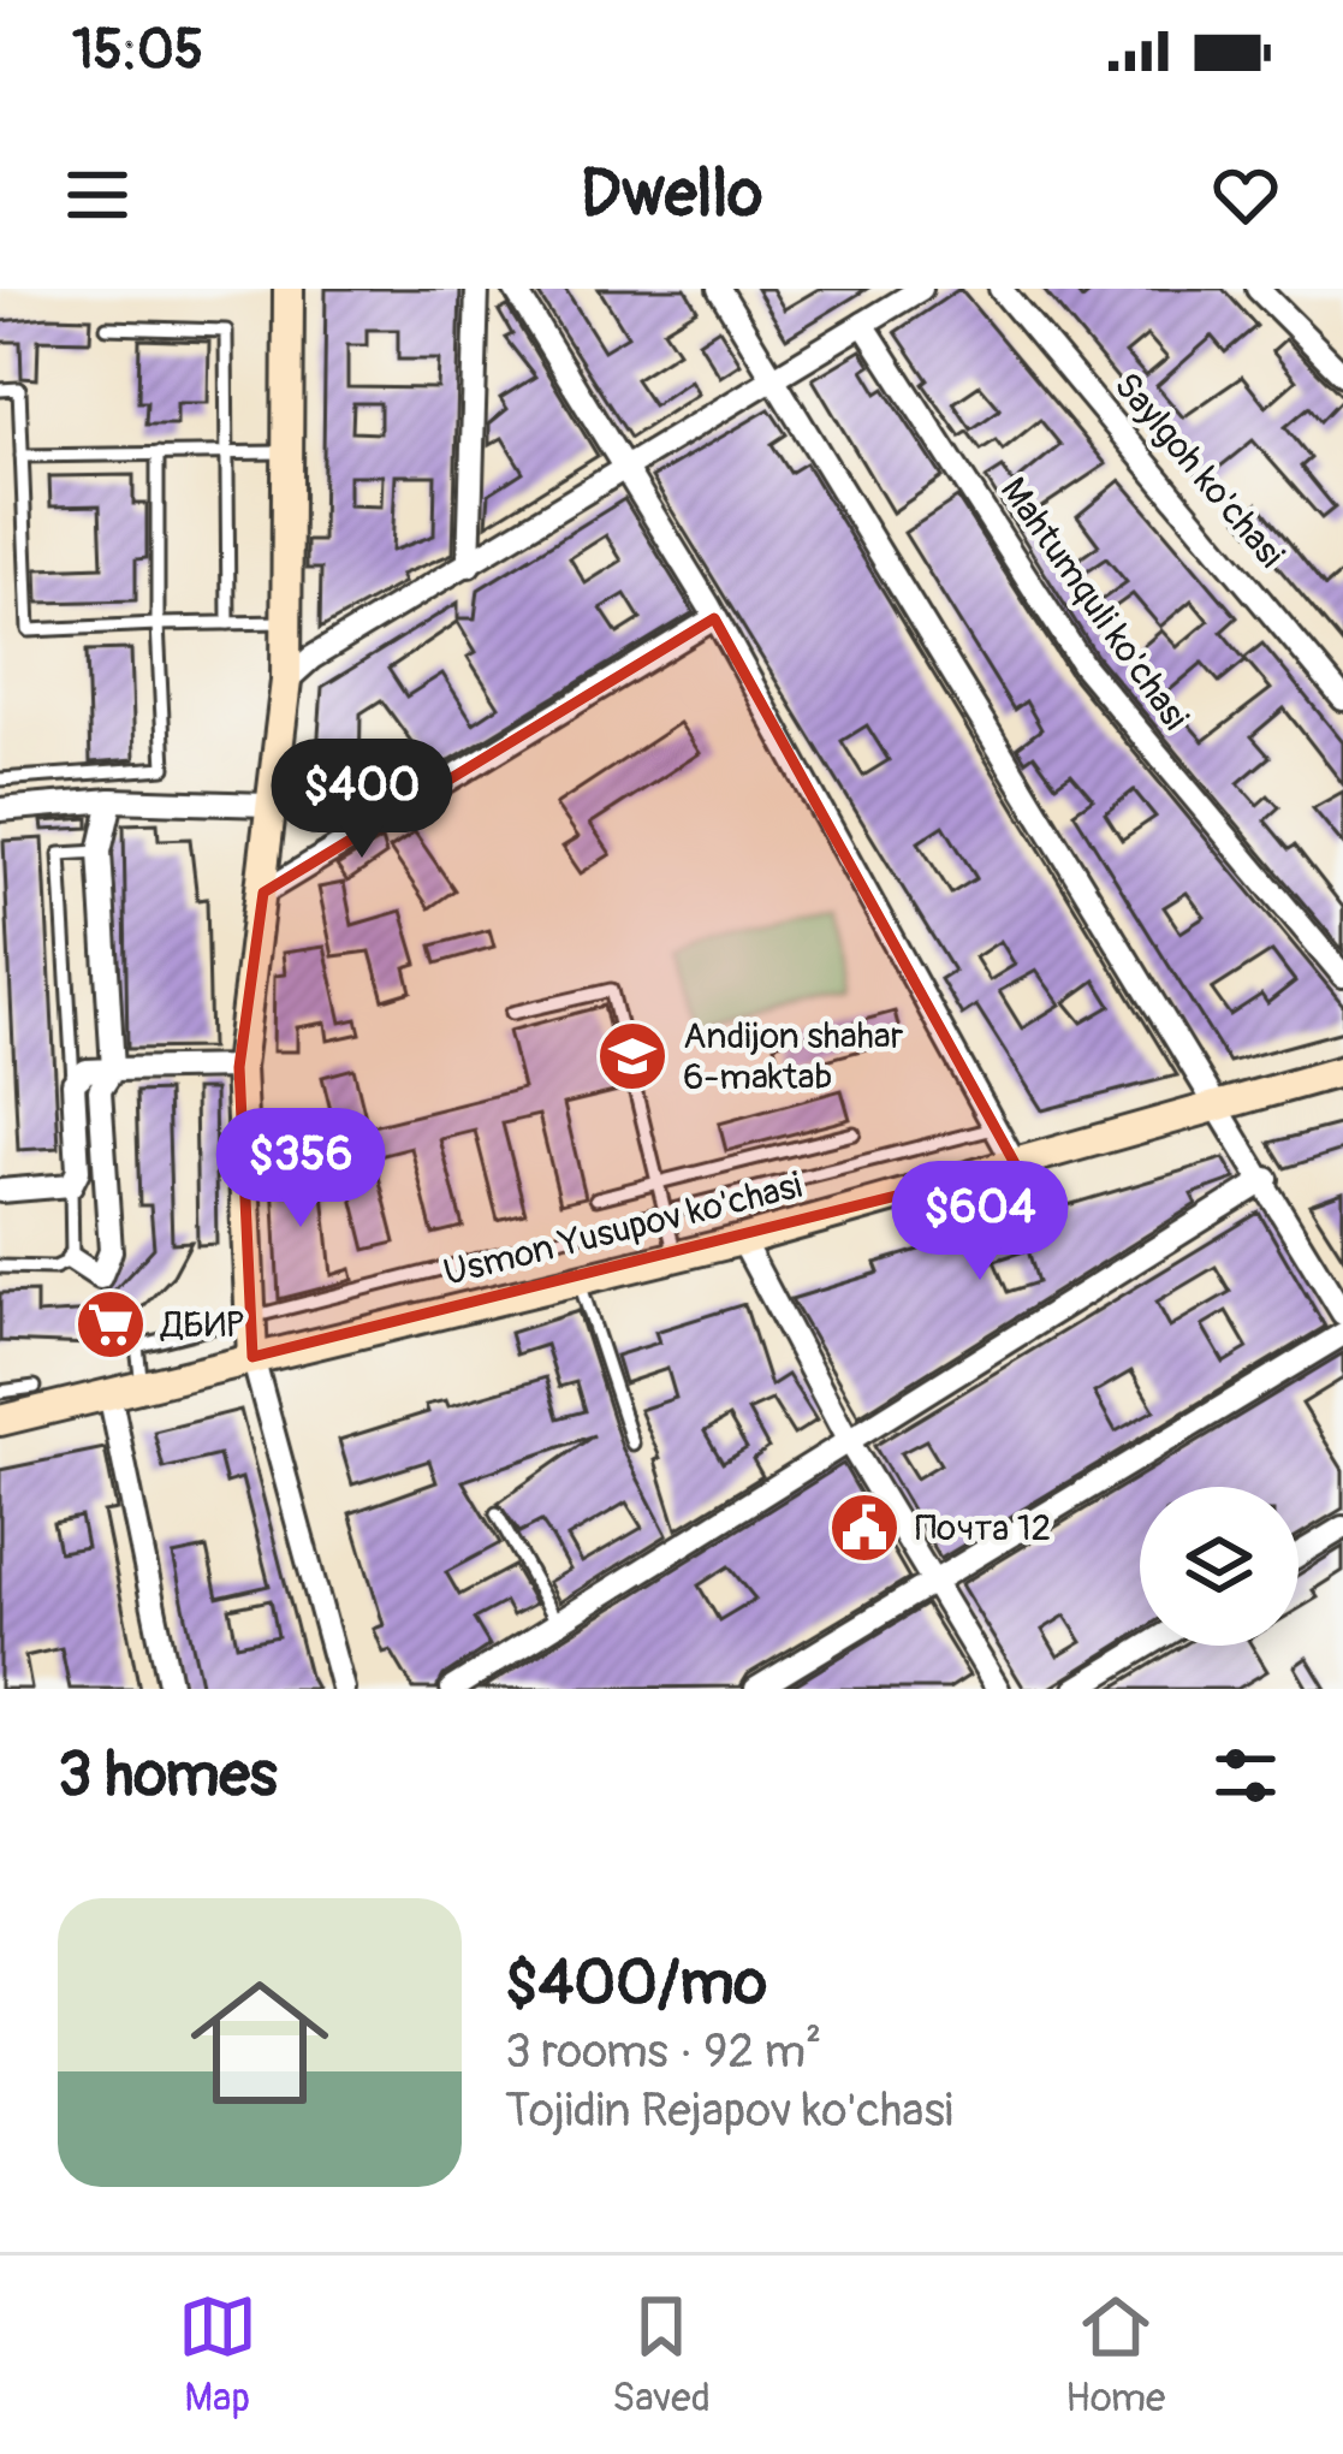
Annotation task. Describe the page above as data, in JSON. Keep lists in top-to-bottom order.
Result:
{
  "streets": {
    "main road": ["Usmon Yusupov ko'chasi"],
    "street": ["Saylgoh ko'chasi", "Mahtumquli ko'chasi"]
  },
  "places": {
    "school or university": ["Andijon shahar 6-maktab"],
    "supermarket": ["ДБИР"],
    "public building": ["Почта 12"]
  },
  "page": {
    "status": "15:05",
    "header": "Dwello",
    "price": ["$400", "$356", "$604"],
    "heading": "3 homes",
    "list": [
      {
        "name": "$400/mo",
        "note": "3 rooms · 92 m² · Tojidin Rejapov ko'chasi"
      }
    ],
    "tabs": ["Map", "Saved", "Home"]
  }
}
